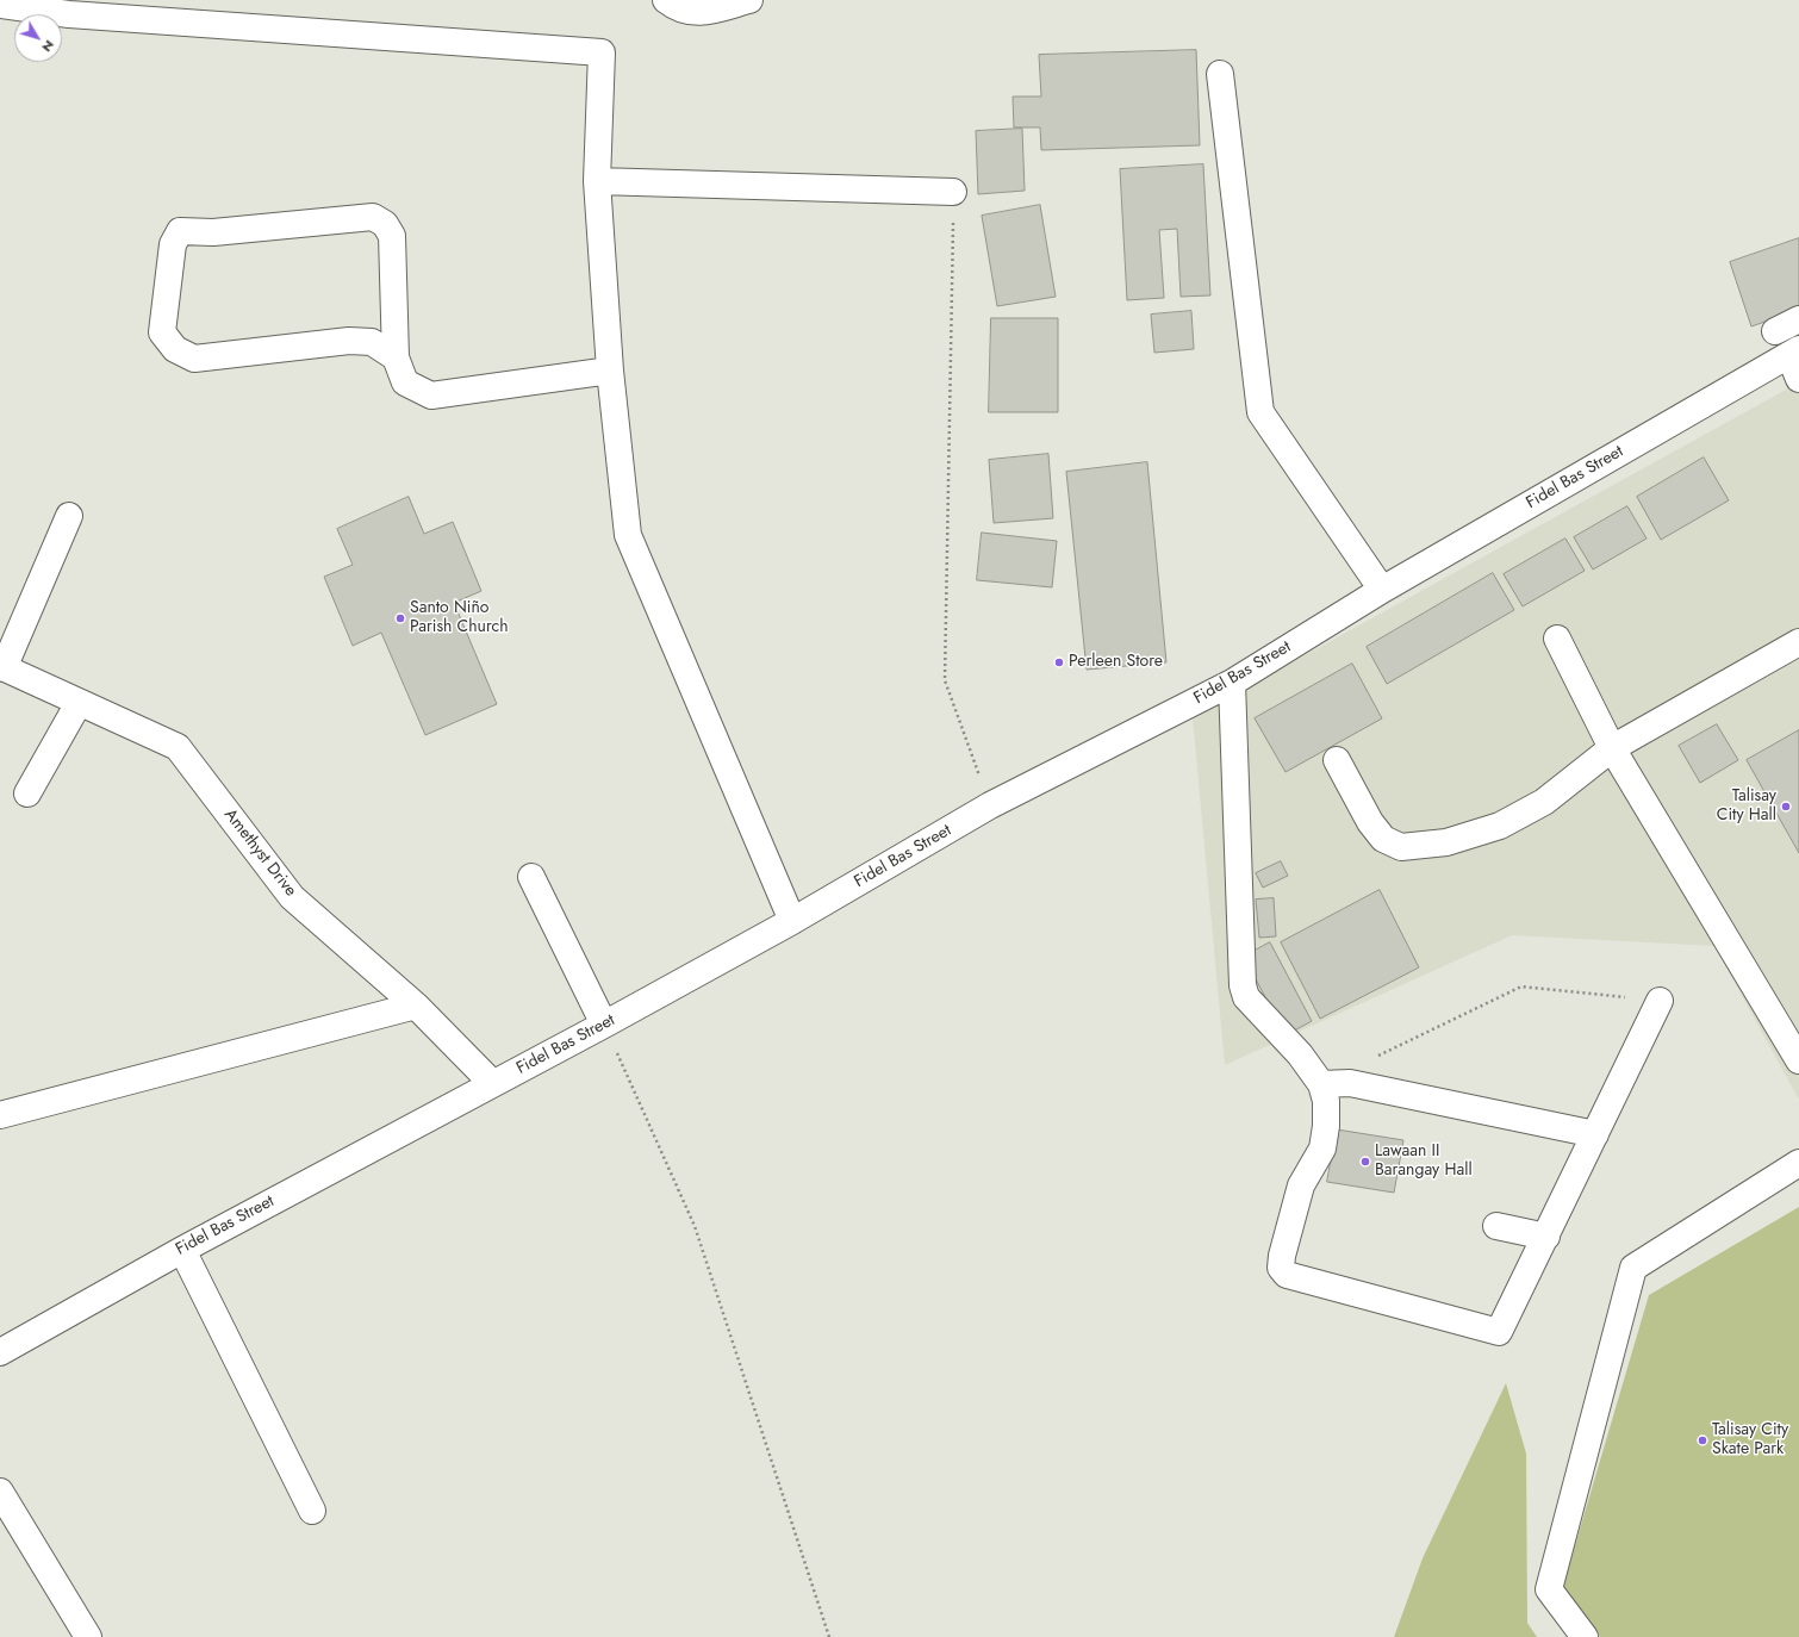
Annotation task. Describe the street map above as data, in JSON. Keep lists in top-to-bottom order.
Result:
{
  "streets": {
    "street": ["Fidel Bas Street", "Amethyst Drive"]
  },
  "crossings": [
    ["Fidel Bas Street", "Amethyst Drive"]
  ],
  "places": [
    "Santo Niño Parish Church",
    "Perleen Store",
    "Talisay City Hall",
    "Lawaan II Barangay Hall",
    "Talisay City Skate Park"
  ],
  "north": "bottom right"
}
